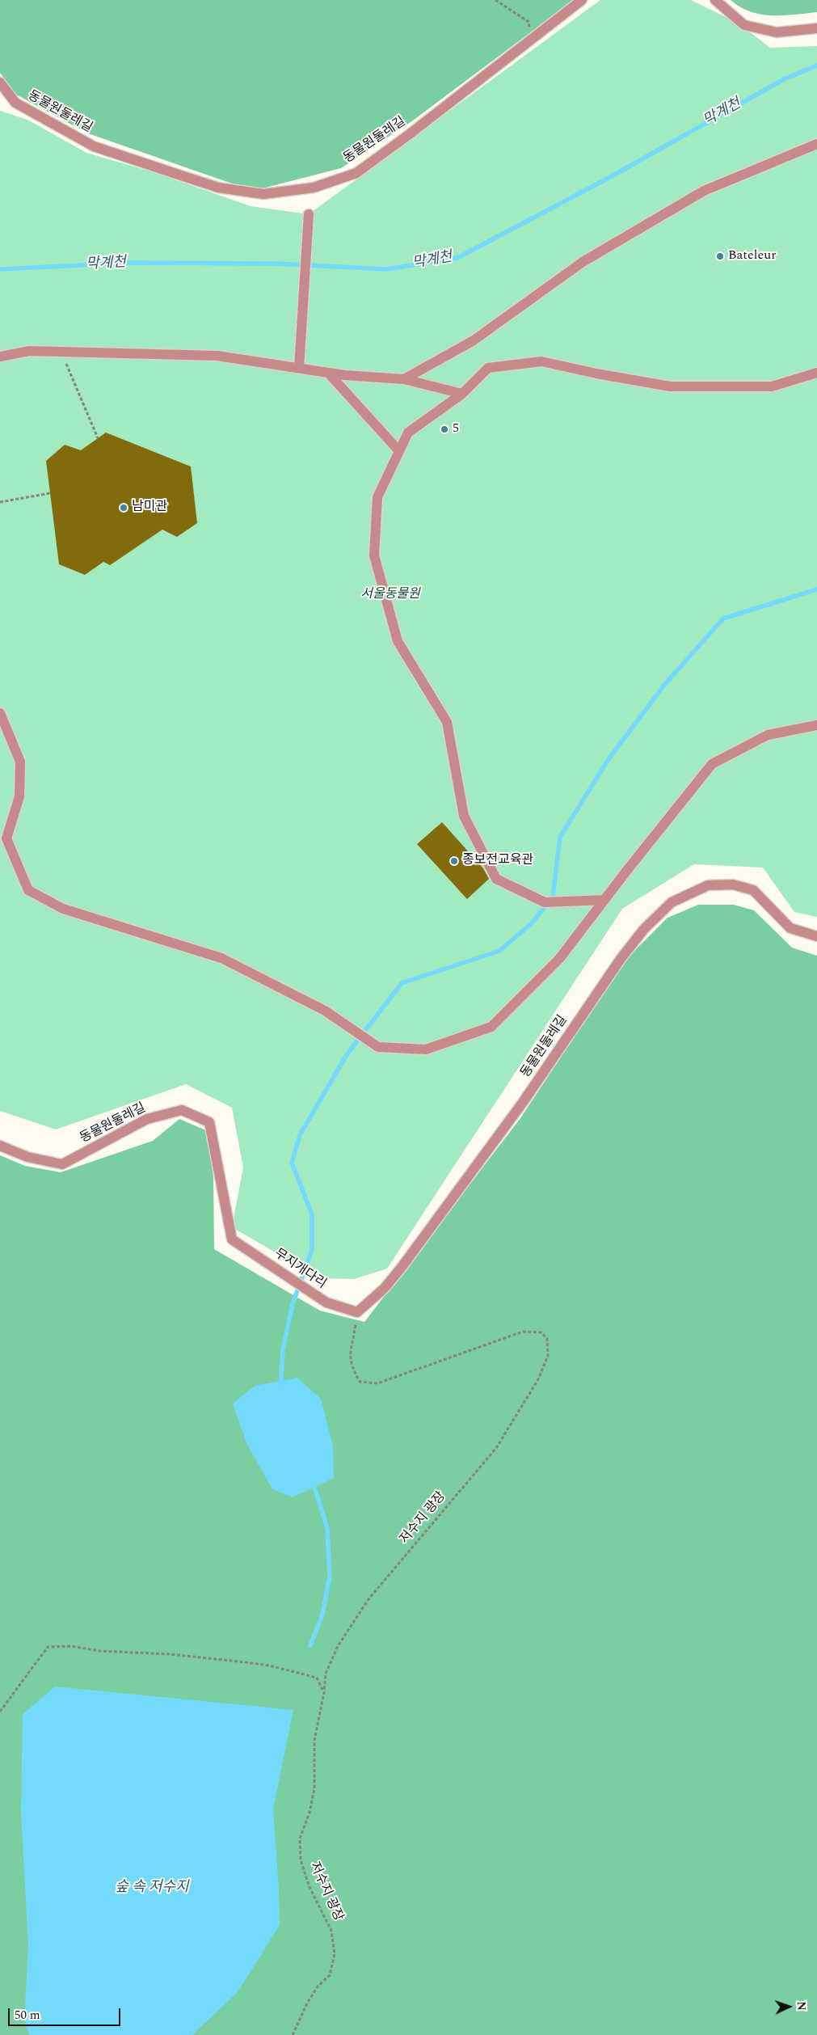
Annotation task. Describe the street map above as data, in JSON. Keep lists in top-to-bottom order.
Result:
{
  "streets": {
    "street": ["동물원둘레길", "무지개다리"],
    "path": ["저수지 광장"]
  },
  "crossings": [
    ["동물원둘레길", "무지개다리"],
    ["동물원둘레길", "저수지 광장"],
    ["무지개다리", "저수지 광장"]
  ],
  "water": ["막계천", "숲 속 저수지"],
  "parks": ["서울동물원"],
  "places": [
    "Bateleur",
    "5",
    "남미관",
    "종보전교육관"
  ],
  "scale_bar": "50 m",
  "north": "right"
}
